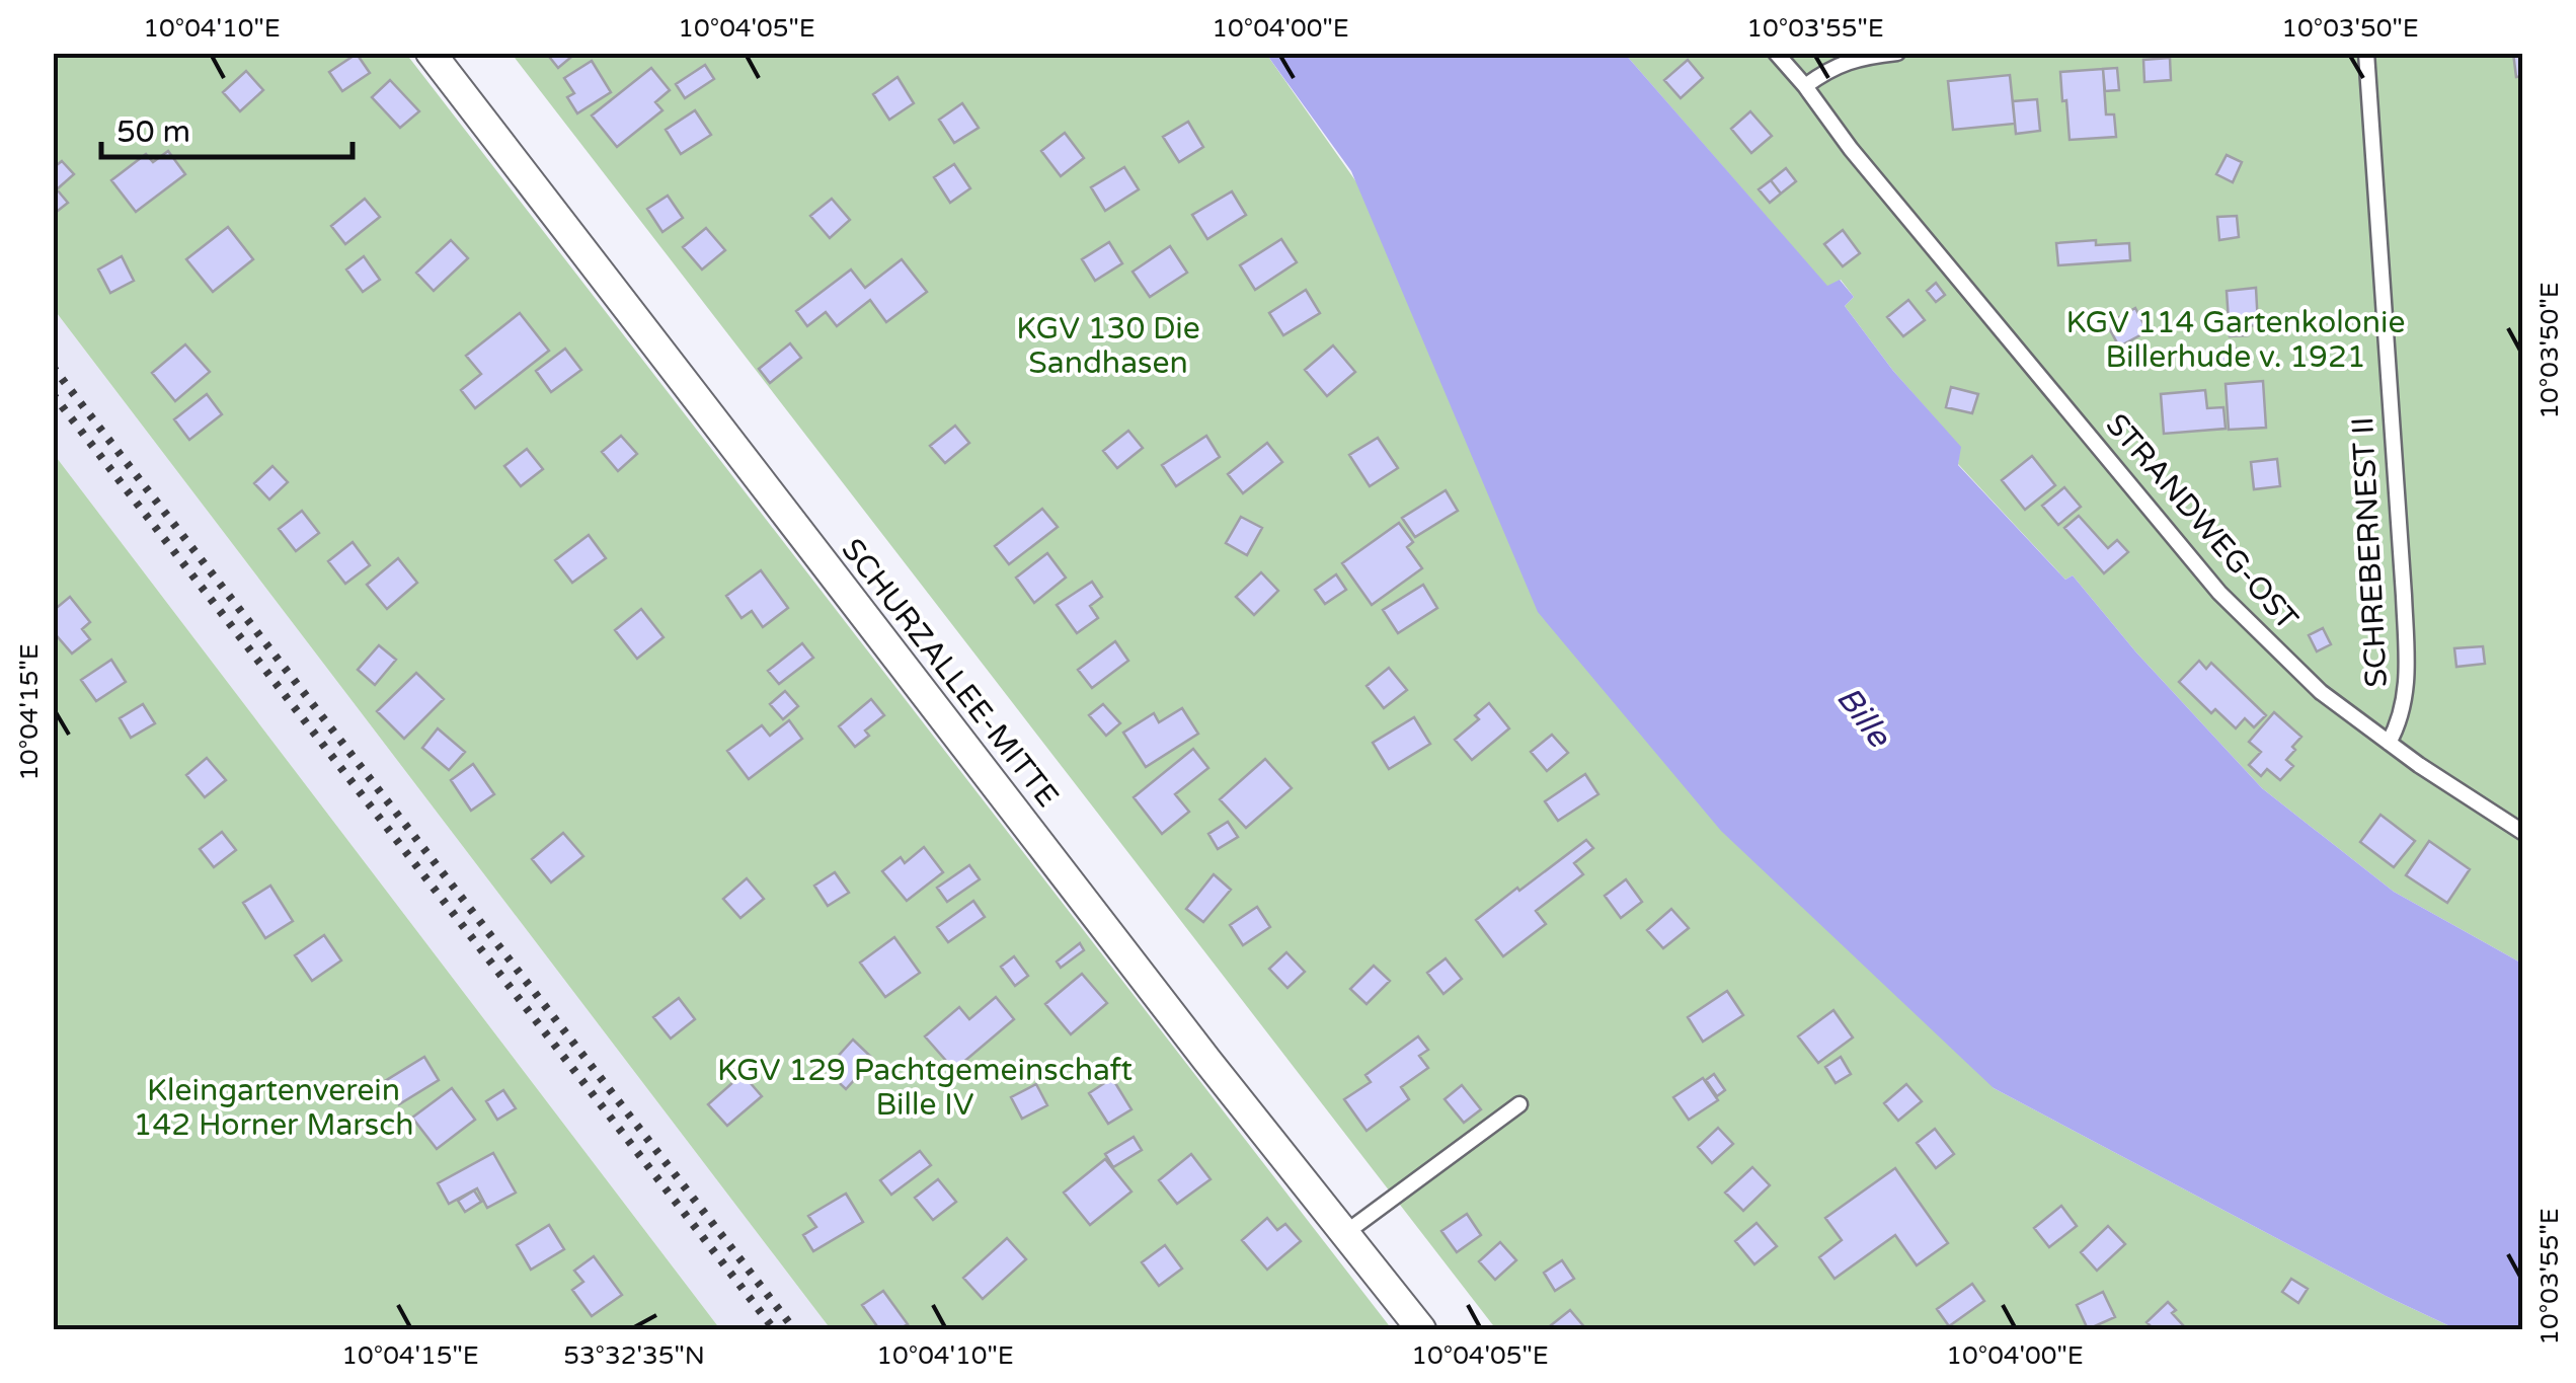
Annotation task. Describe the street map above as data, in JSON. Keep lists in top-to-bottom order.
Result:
{
  "streets": {
    "street": ["SCHURZALLEE-MITTE"],
    "lane": ["STRANDWEG-OST", "SCHREBERNEST II"]
  },
  "crossings": [
    ["STRANDWEG-OST", "SCHREBERNEST II"]
  ],
  "water": ["Bille"],
  "parks": [
    "KGV 114 Gartenkolonie Billerhude v. 1921",
    "KGV 130 Die Sandhasen",
    "KGV 129 Pachtgemeinschaft Bille IV",
    "Kleingartenverein 142 Horner Marsch"
  ],
  "scale_bar": "50 m",
  "coordinates": [
    "10°04'10\"E",
    "10°04'05\"E",
    "10°04'00\"E",
    "10°03'55\"E",
    "10°03'50\"E",
    "10°04'15\"E",
    "53°32'35\"N"
  ]
}
